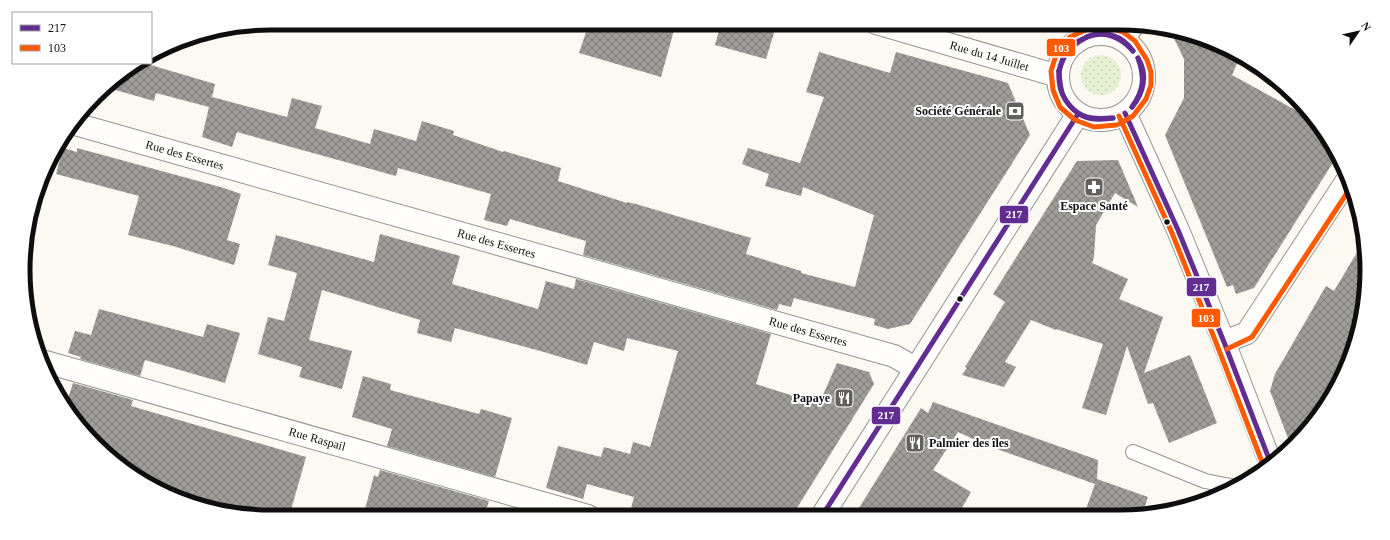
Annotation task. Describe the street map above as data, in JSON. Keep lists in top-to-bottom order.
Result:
{
  "streets": {
    "street": ["Rue du 14 Juillet", "Rue des Essertes", "Rue Raspail"]
  },
  "places": {
    "bank": ["Société Générale"],
    "pharmacy": ["Espace Santé"],
    "restaurant": ["Papaye", "Palmier des îles"]
  },
  "lines": ["transit line 103", "transit line 217"],
  "legend": ["217", "103"],
  "north": "top right"
}
